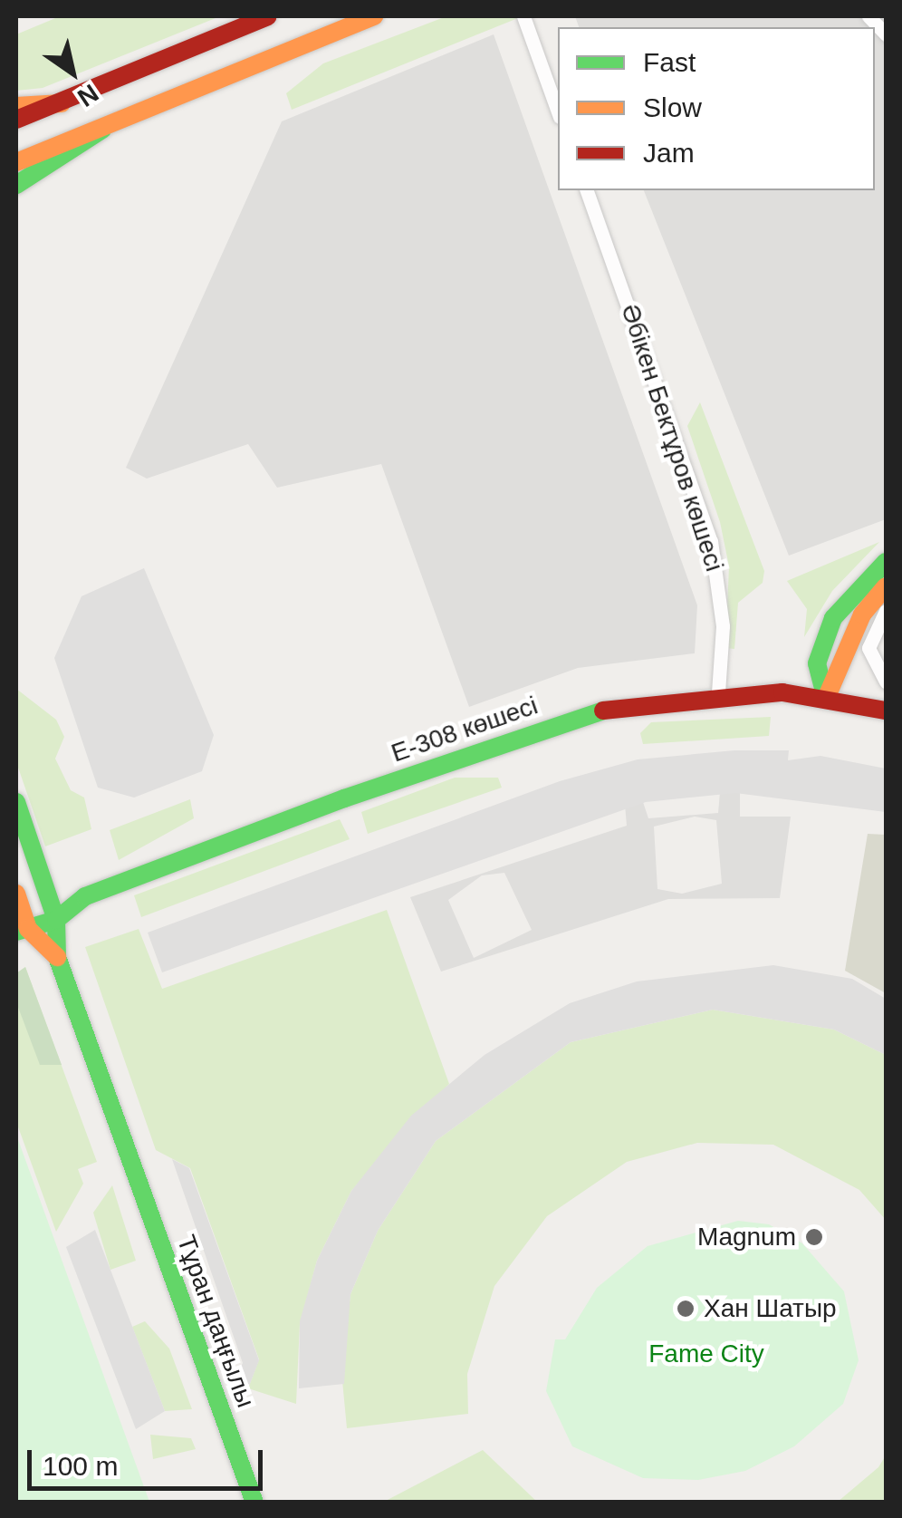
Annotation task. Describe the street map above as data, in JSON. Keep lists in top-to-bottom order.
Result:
{
  "streets": {
    "main road": ["Е-308 көшесі", "Тұран даңғылы"],
    "street": ["Әбікен Бектұров көшесі"]
  },
  "crossings": [
    ["Әбікен Бектұров көшесі", "Е-308 көшесі"]
  ],
  "parks": ["Fame City"],
  "places": ["Magnum", "Хан Шатыр"],
  "legend": ["Fast", "Slow", "Jam"],
  "scale_bar": "100 m",
  "north": "bottom right"
}
